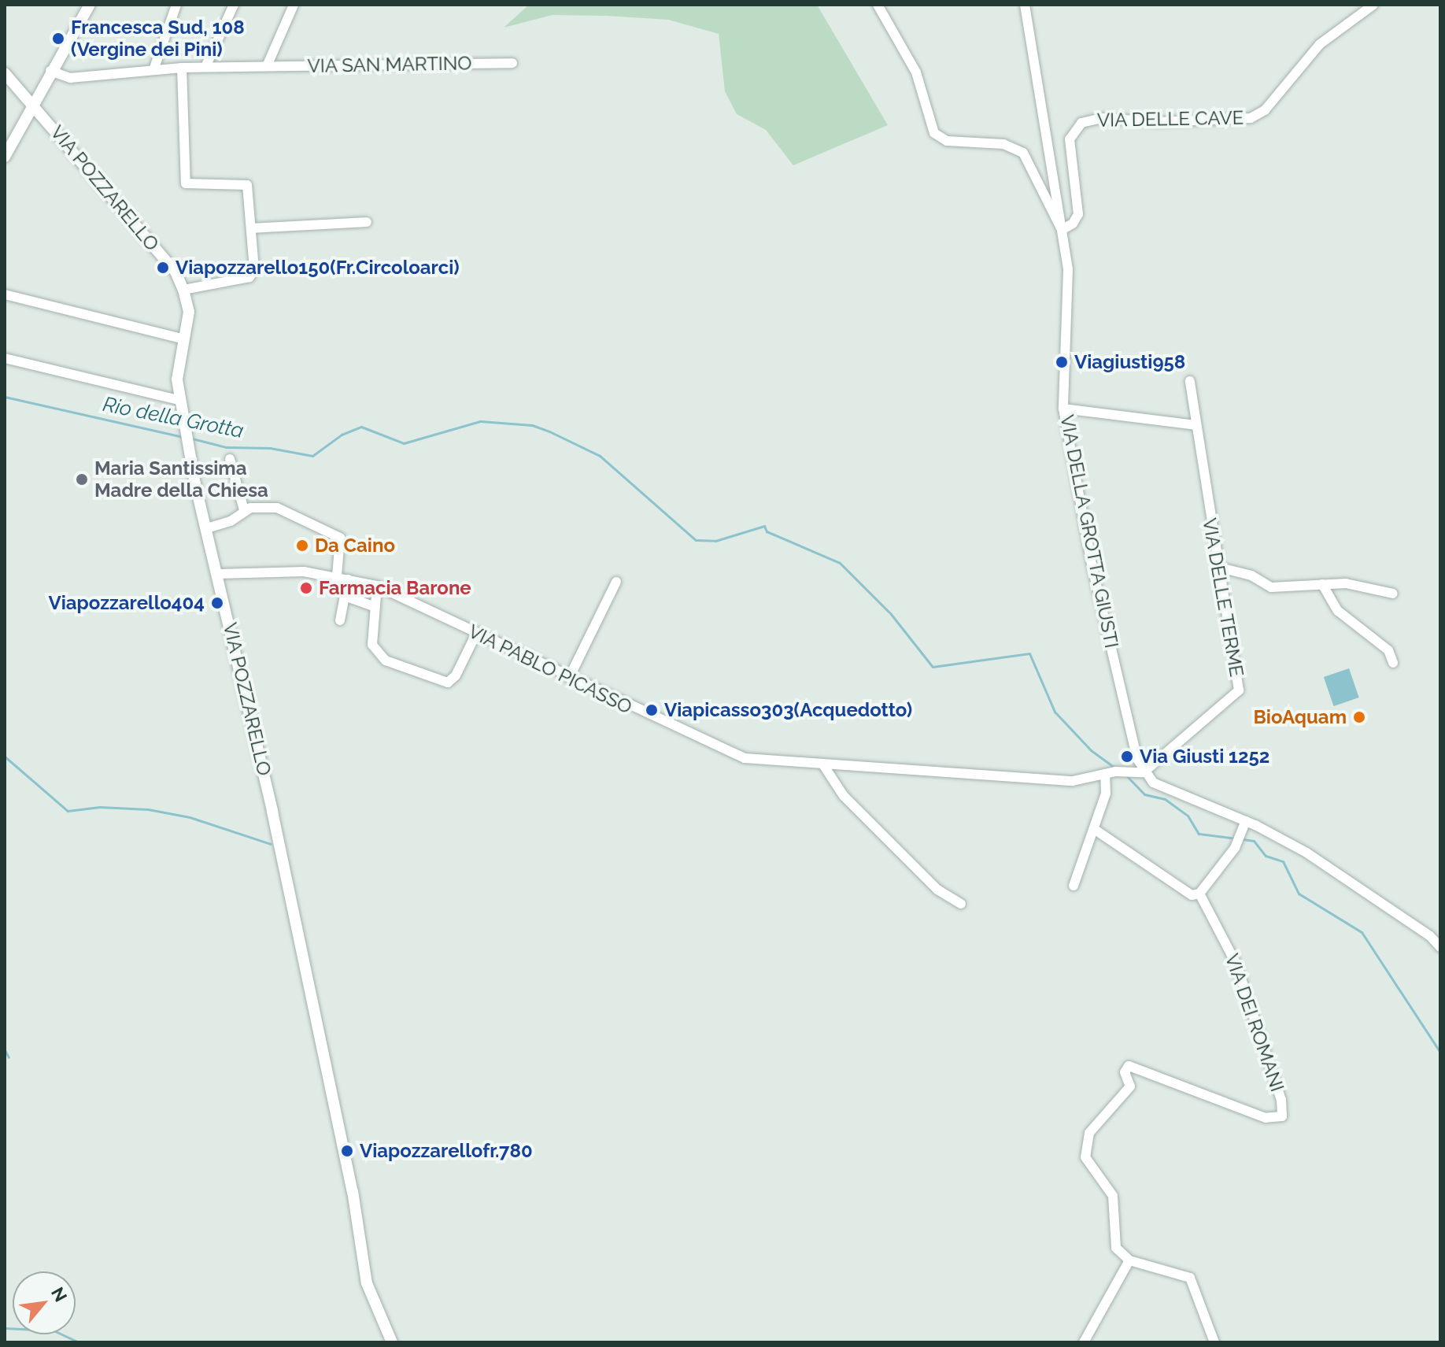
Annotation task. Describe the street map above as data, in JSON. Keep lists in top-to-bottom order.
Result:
{
  "streets": {
    "street": [
      "VIA SAN MARTINO",
      "VIA DELLE CAVE",
      "VIA POZZARELLO",
      "VIA DELLA GROTTA GIUSTI",
      "VIA DELLE TERME",
      "VIA PABLO PICASSO",
      "VIA DEI ROMANI"
    ]
  },
  "crossings": [
    ["VIA DELLE CAVE", "VIA DELLA GROTTA GIUSTI"],
    ["VIA POZZARELLO", "VIA PABLO PICASSO"],
    ["VIA DELLA GROTTA GIUSTI", "VIA DELLE TERME"],
    ["VIA DELLA GROTTA GIUSTI", "VIA PABLO PICASSO"],
    ["VIA DELLE TERME", "VIA PABLO PICASSO"]
  ],
  "water": ["Rio della Grotta"],
  "places": [
    "Francesca Sud, 108 (Vergine dei Pini)",
    "Viapozzarello150(Fr.Circoloarci)",
    "Viagiusti958",
    "Maria Santissima Madre della Chiesa",
    "Da Caino",
    "Farmacia Barone",
    "Viapozzarello404",
    "Viapicasso303(Acquedotto)",
    "BioAquam",
    "Via Giusti 1252",
    "Viapozzarellofr.780"
  ],
  "north": "top right"
}
